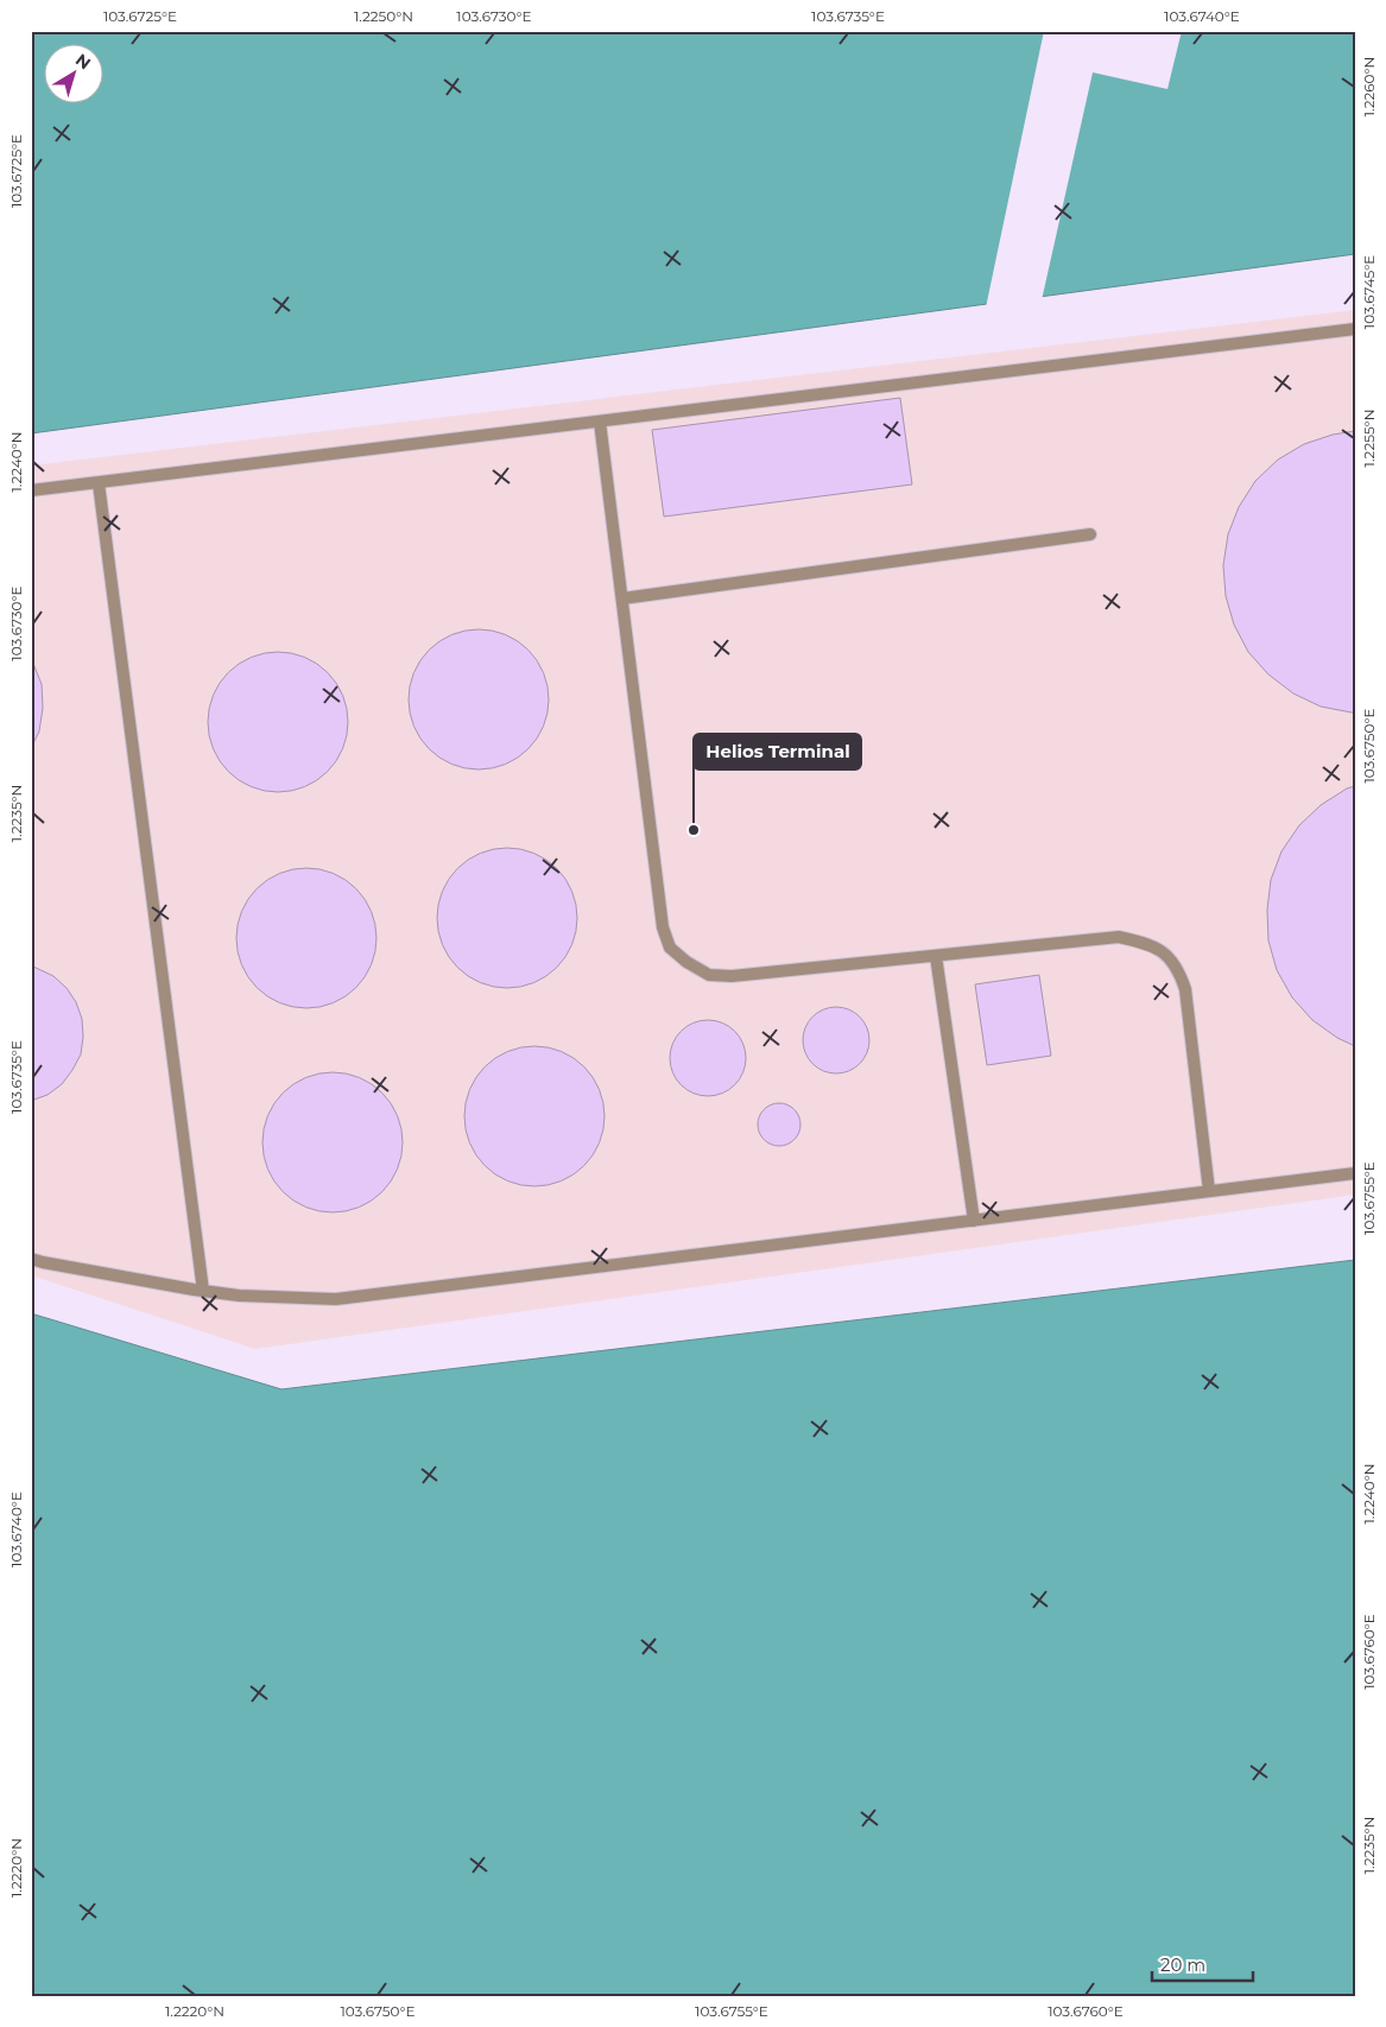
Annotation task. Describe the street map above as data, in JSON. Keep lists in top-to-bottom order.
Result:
{
  "places": ["Helios Terminal"],
  "scale_bar": "20 m",
  "north": "top right",
  "coordinates": [
    "103.6725°E",
    "1.2250°N",
    "103.6730°E",
    "103.6735°E",
    "103.6740°E",
    "1.2260°N",
    "103.6745°E",
    "1.2255°N",
    "1.2240°N",
    "103.6750°E",
    "1.2235°N",
    "103.6755°E",
    "103.6760°E",
    "1.2220°N"
  ]
}
